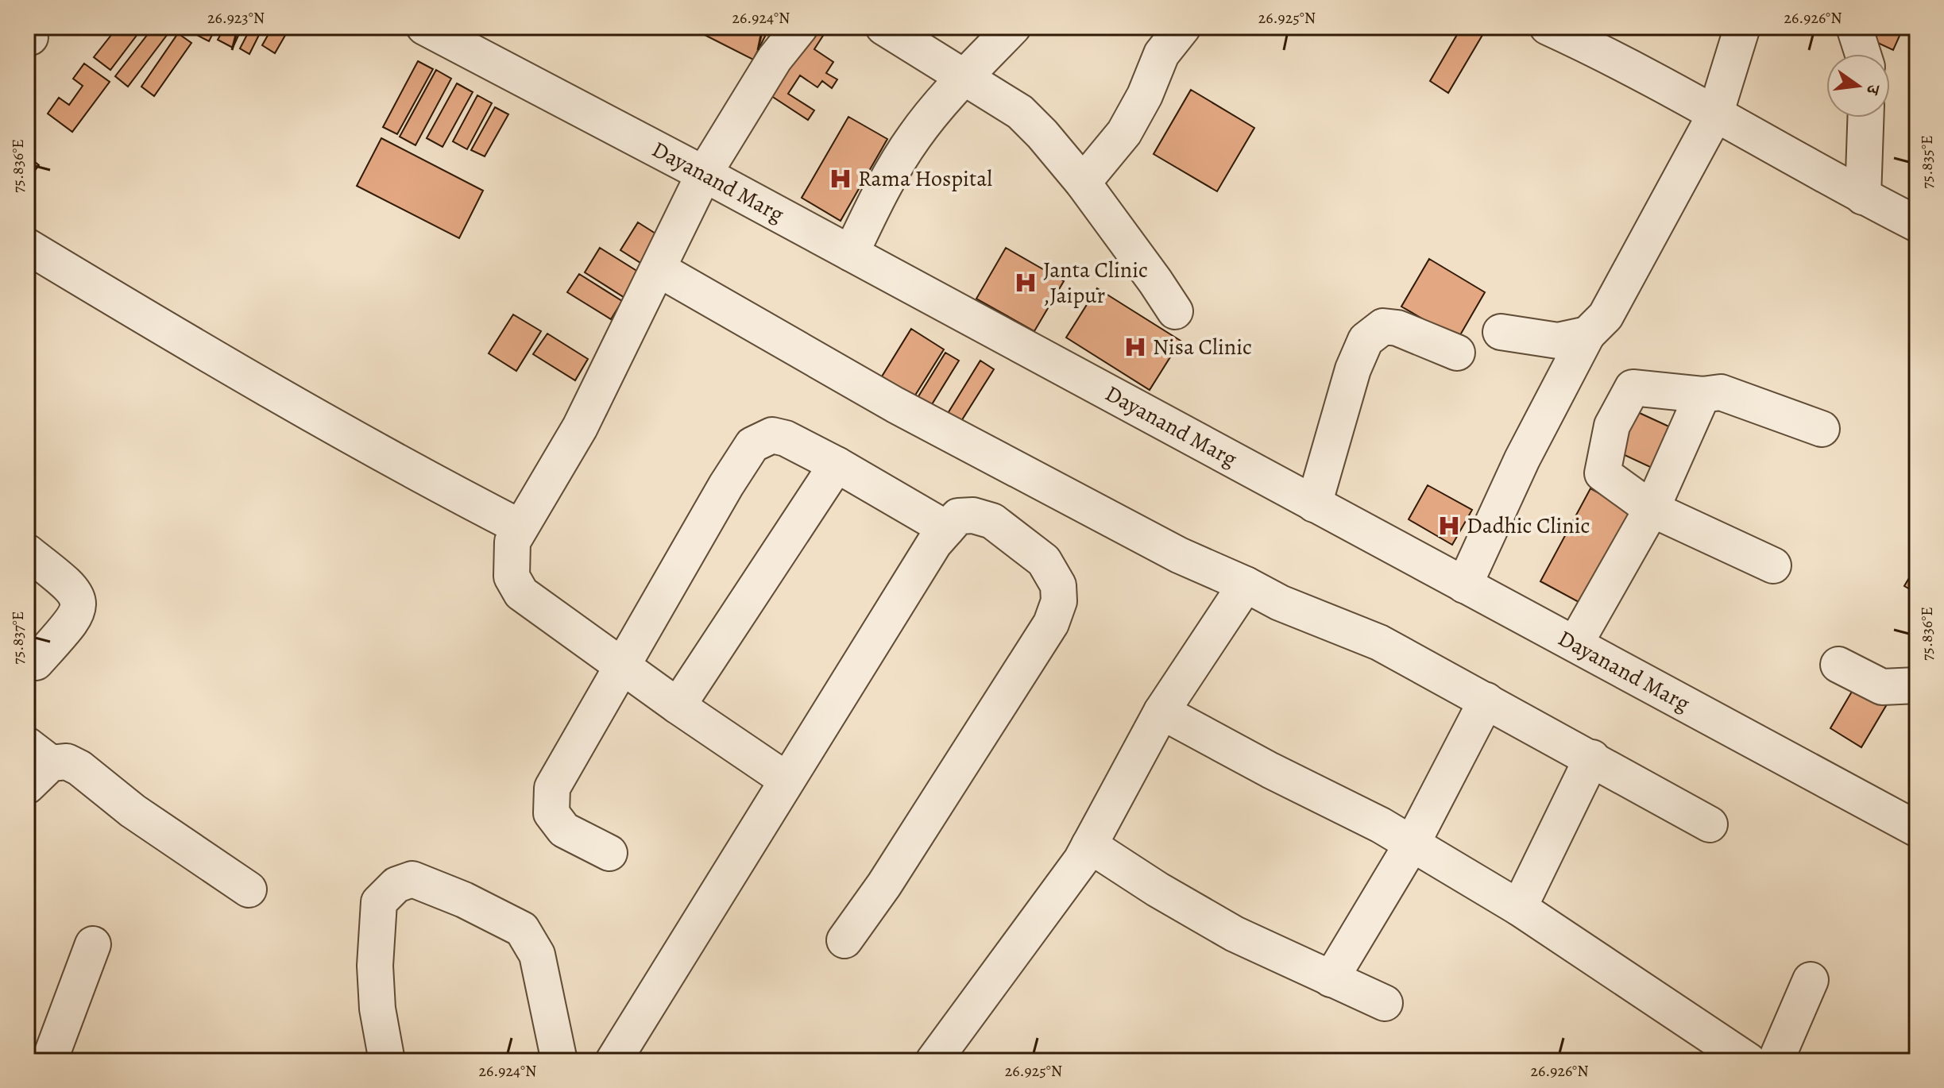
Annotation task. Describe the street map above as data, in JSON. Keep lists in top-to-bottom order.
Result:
{
  "streets": {
    "street": ["Dayanand Marg"]
  },
  "places": {
    "hospital": [
      "Rama Hospital",
      "Janta Clinic ,Jaipur",
      "Nisa Clinic",
      "Dadhic Clinic"
    ]
  },
  "north": "right",
  "coordinates": [
    "26.923°N",
    "26.924°N",
    "26.925°N",
    "26.926°N",
    "75.835°E",
    "75.836°E",
    "75.837°E"
  ]
}
